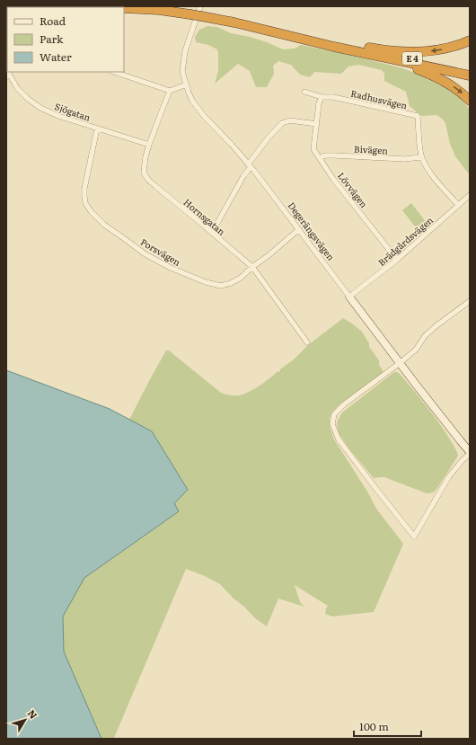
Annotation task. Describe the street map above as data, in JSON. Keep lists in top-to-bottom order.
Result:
{
  "streets": {
    "highway": ["E 4"],
    "street": [
      "Radhusvägen",
      "Sjögatan",
      "Bivägen",
      "Lövvägen",
      "Hornsgatan",
      "Degerängsvägen",
      "Brädgårdsvägen",
      "Porsvägen"
    ]
  },
  "crossings": [
    ["E 4", "Degerängsvägen"],
    ["Radhusvägen", "Bivägen"],
    ["Radhusvägen", "Brädgårdsvägen"],
    ["Sjögatan", "Hornsgatan"],
    ["Sjögatan", "Porsvägen"],
    ["Bivägen", "Lövvägen"],
    ["Lövvägen", "Brädgårdsvägen"],
    ["Hornsgatan", "Porsvägen"],
    ["Degerängsvägen", "Brädgårdsvägen"],
    ["Degerängsvägen", "Porsvägen"]
  ],
  "legend": ["Road", "Park", "Water"],
  "scale_bar": "100 m",
  "north": "top right"
}
